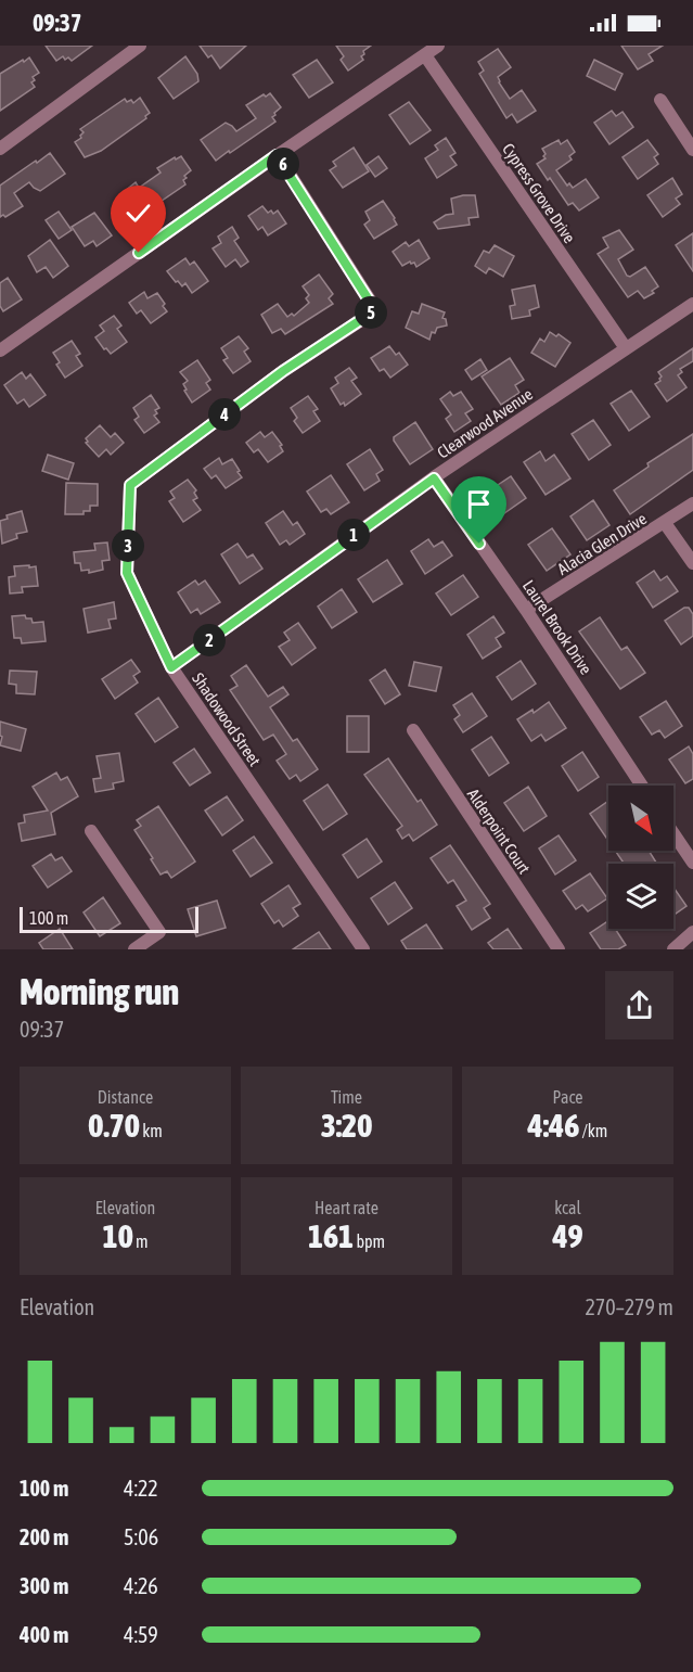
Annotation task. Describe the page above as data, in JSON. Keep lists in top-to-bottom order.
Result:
{
  "streets": {
    "street": [
      "Cypress Grove Drive",
      "Clearwood Avenue",
      "Alacia Glen Drive",
      "Laurel Brook Drive",
      "Shadowood Street",
      "Alderpoint Court"
    ]
  },
  "crossings": [
    ["Cypress Grove Drive", "Clearwood Avenue"],
    ["Clearwood Avenue", "Laurel Brook Drive"],
    ["Clearwood Avenue", "Shadowood Street"],
    ["Alacia Glen Drive", "Laurel Brook Drive"]
  ],
  "scale_bar": "100 m",
  "north": "bottom right",
  "page": {
    "status": "09:37",
    "pins": [
      "6",
      "5",
      "4",
      "1",
      "3",
      "2"
    ],
    "scale": "100 m",
    "heading": ["Morning run", "09:37"],
    "stats": [
      ["Distance", "0.70 km"],
      ["Time", "3:20"],
      ["Pace", "4:46 /km"],
      ["Elevation", "10 m"],
      ["Heart rate", "161 bpm"],
      ["kcal", "49"]
    ],
    "chart": ["Elevation", "270–279 m"],
    "list": [
      {
        "name": "100 m",
        "note": "4:22"
      },
      {
        "name": "200 m",
        "note": "5:06"
      },
      {
        "name": "300 m",
        "note": "4:26"
      },
      {
        "name": "400 m",
        "note": "4:59"
      }
    ]
  }
}
